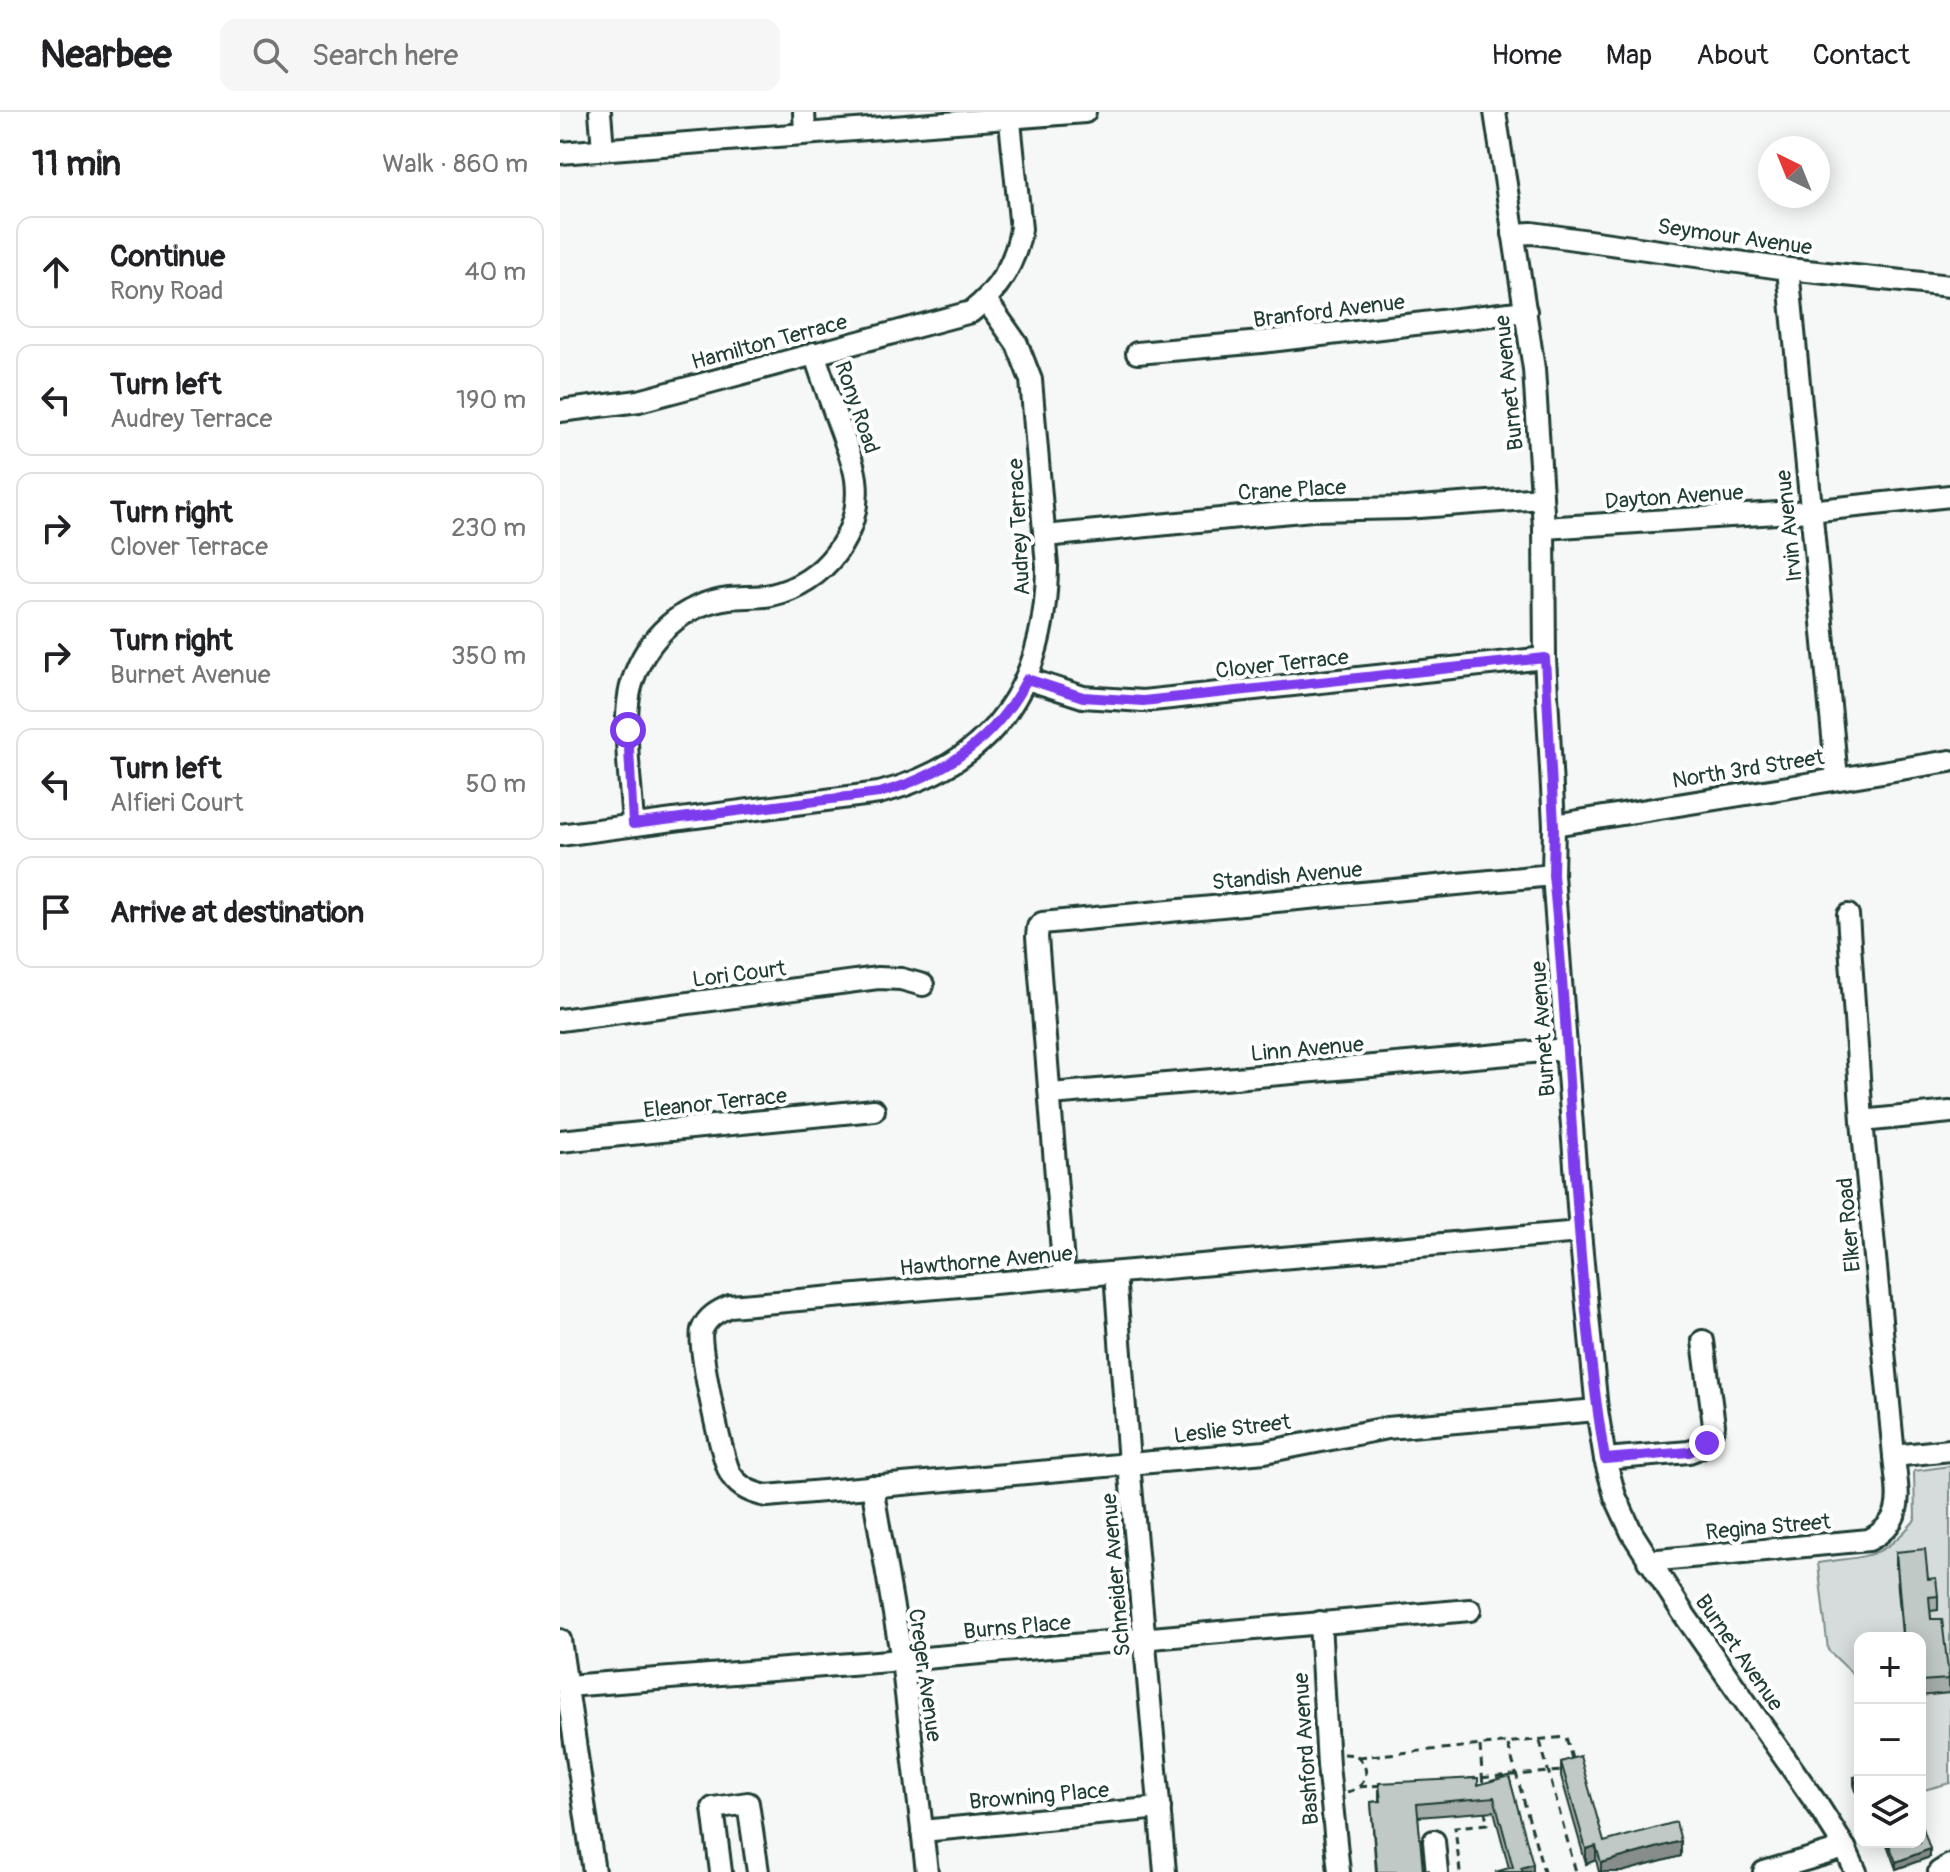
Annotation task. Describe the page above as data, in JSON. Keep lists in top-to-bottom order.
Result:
{
  "streets": {
    "street": [
      "Seymour Avenue",
      "Branford Avenue",
      "Hamilton Terrace",
      "Burnet Avenue",
      "Rony Road",
      "Crane Place",
      "Dayton Avenue",
      "Irvin Avenue",
      "Audrey Terrace",
      "Clover Terrace",
      "North 3rd Street",
      "Standish Avenue",
      "Lori Court",
      "Linn Avenue",
      "Eleanor Terrace",
      "Elker Road",
      "Hawthorne Avenue",
      "Leslie Street",
      "Regina Street",
      "Schneider Avenue",
      "Burns Place",
      "Creger Avenue",
      "Bashford Avenue",
      "Browning Place"
    ]
  },
  "crossings": [
    ["Seymour Avenue", "Burnet Avenue"],
    ["Seymour Avenue", "Irvin Avenue"],
    ["Branford Avenue", "Burnet Avenue"],
    ["Hamilton Terrace", "Rony Road"],
    ["Hamilton Terrace", "Audrey Terrace"],
    ["Burnet Avenue", "Crane Place"],
    ["Burnet Avenue", "Dayton Avenue"],
    ["Burnet Avenue", "Clover Terrace"],
    ["Burnet Avenue", "North 3rd Street"],
    ["Burnet Avenue", "Standish Avenue"],
    ["Burnet Avenue", "Linn Avenue"],
    ["Burnet Avenue", "Hawthorne Avenue"],
    ["Burnet Avenue", "Leslie Street"],
    ["Burnet Avenue", "Regina Street"],
    ["Rony Road", "Audrey Terrace"],
    ["Crane Place", "Audrey Terrace"],
    ["Dayton Avenue", "Irvin Avenue"],
    ["Irvin Avenue", "North 3rd Street"],
    ["Audrey Terrace", "Clover Terrace"],
    ["Standish Avenue", "Linn Avenue"],
    ["Elker Road", "Regina Street"],
    ["Hawthorne Avenue", "Leslie Street"],
    ["Hawthorne Avenue", "Schneider Avenue"],
    ["Hawthorne Avenue", "Creger Avenue"],
    ["Leslie Street", "Schneider Avenue"],
    ["Leslie Street", "Creger Avenue"],
    ["Schneider Avenue", "Burns Place"],
    ["Schneider Avenue", "Browning Place"],
    ["Burns Place", "Creger Avenue"],
    ["Burns Place", "Bashford Avenue"],
    ["Creger Avenue", "Browning Place"]
  ],
  "north": "top left",
  "page": {
    "header": "Nearbee",
    "search": "Search here",
    "nav": [
      "Home",
      "Map",
      "About",
      "Contact"
    ],
    "heading": ["11 min", "Walk · 860 m"],
    "list": [
      ["Continue", "Rony Road", "40 m"],
      ["Turn left", "Audrey Terrace", "190 m"],
      ["Turn right", "Clover Terrace", "230 m"],
      ["Turn right", "Burnet Avenue", "350 m"],
      ["Turn left", "Alfieri Court", "50 m"],
      "Arrive at destination"
    ],
    "map_buttons": ["+", "−"]
  }
}
